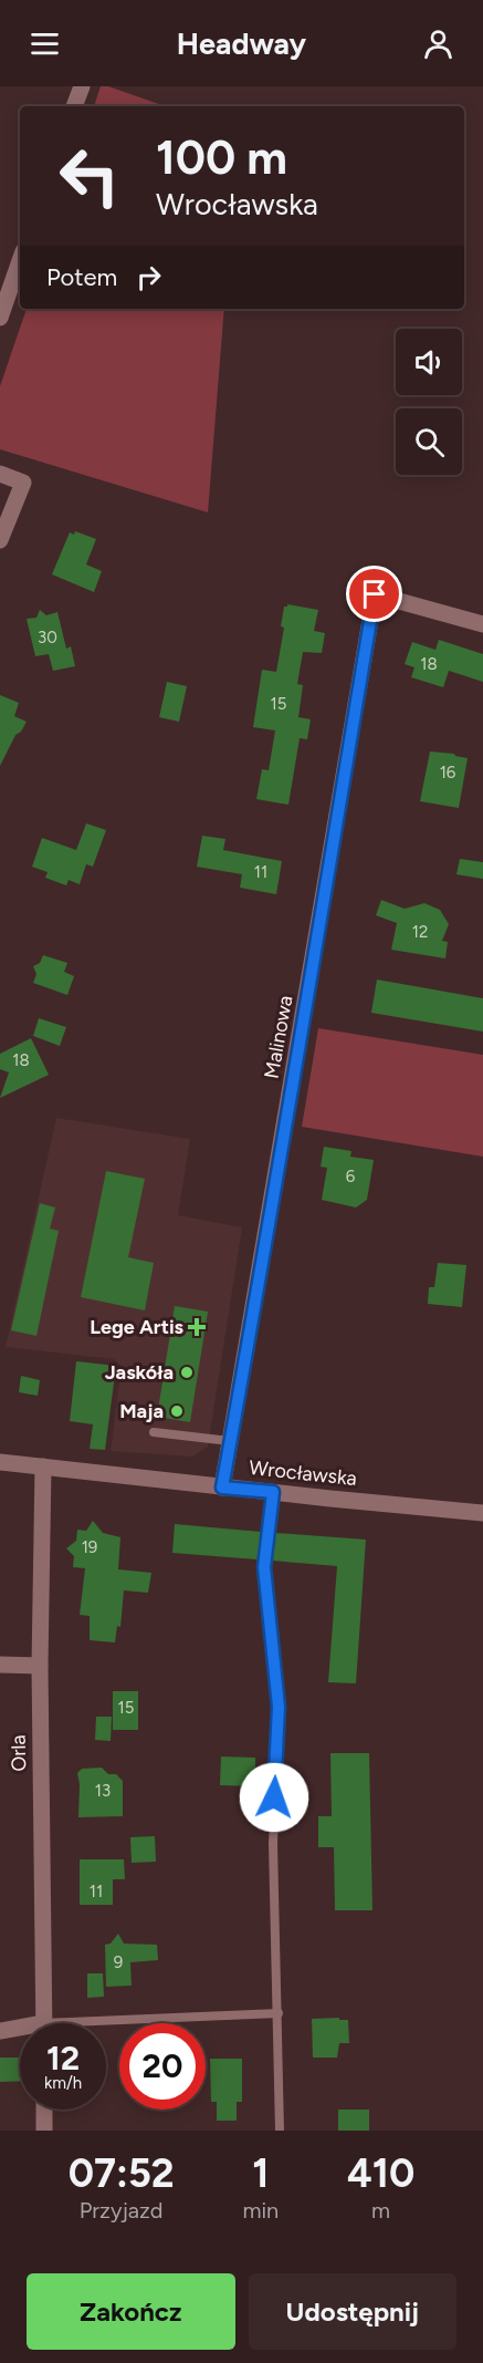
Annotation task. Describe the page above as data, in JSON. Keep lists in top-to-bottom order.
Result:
{
  "streets": {
    "street": ["Malinowa", "Wrocławska", "Orla"]
  },
  "crossings": [
    ["Malinowa", "Wrocławska"],
    ["Wrocławska", "Orla"]
  ],
  "places": {
    "health": ["Lege Artis"],
    "other": ["Jaskóła", "Maja"]
  },
  "house_numbers": [
    "30",
    "18",
    "15",
    "16",
    "11",
    "12",
    "18",
    "6",
    "19",
    "15",
    "13",
    "11",
    "9"
  ],
  "page": {
    "header": "Headway",
    "turn": ["100 m", "Wrocławska"],
    "then": "Potem",
    "speed": "12 km/h",
    "limit": "20",
    "eta": [
      "07:52",
      "Przyjazd",
      "1",
      "min",
      "410",
      "m"
    ],
    "buttons": ["Zakończ", "Udostępnij"]
  }
}
